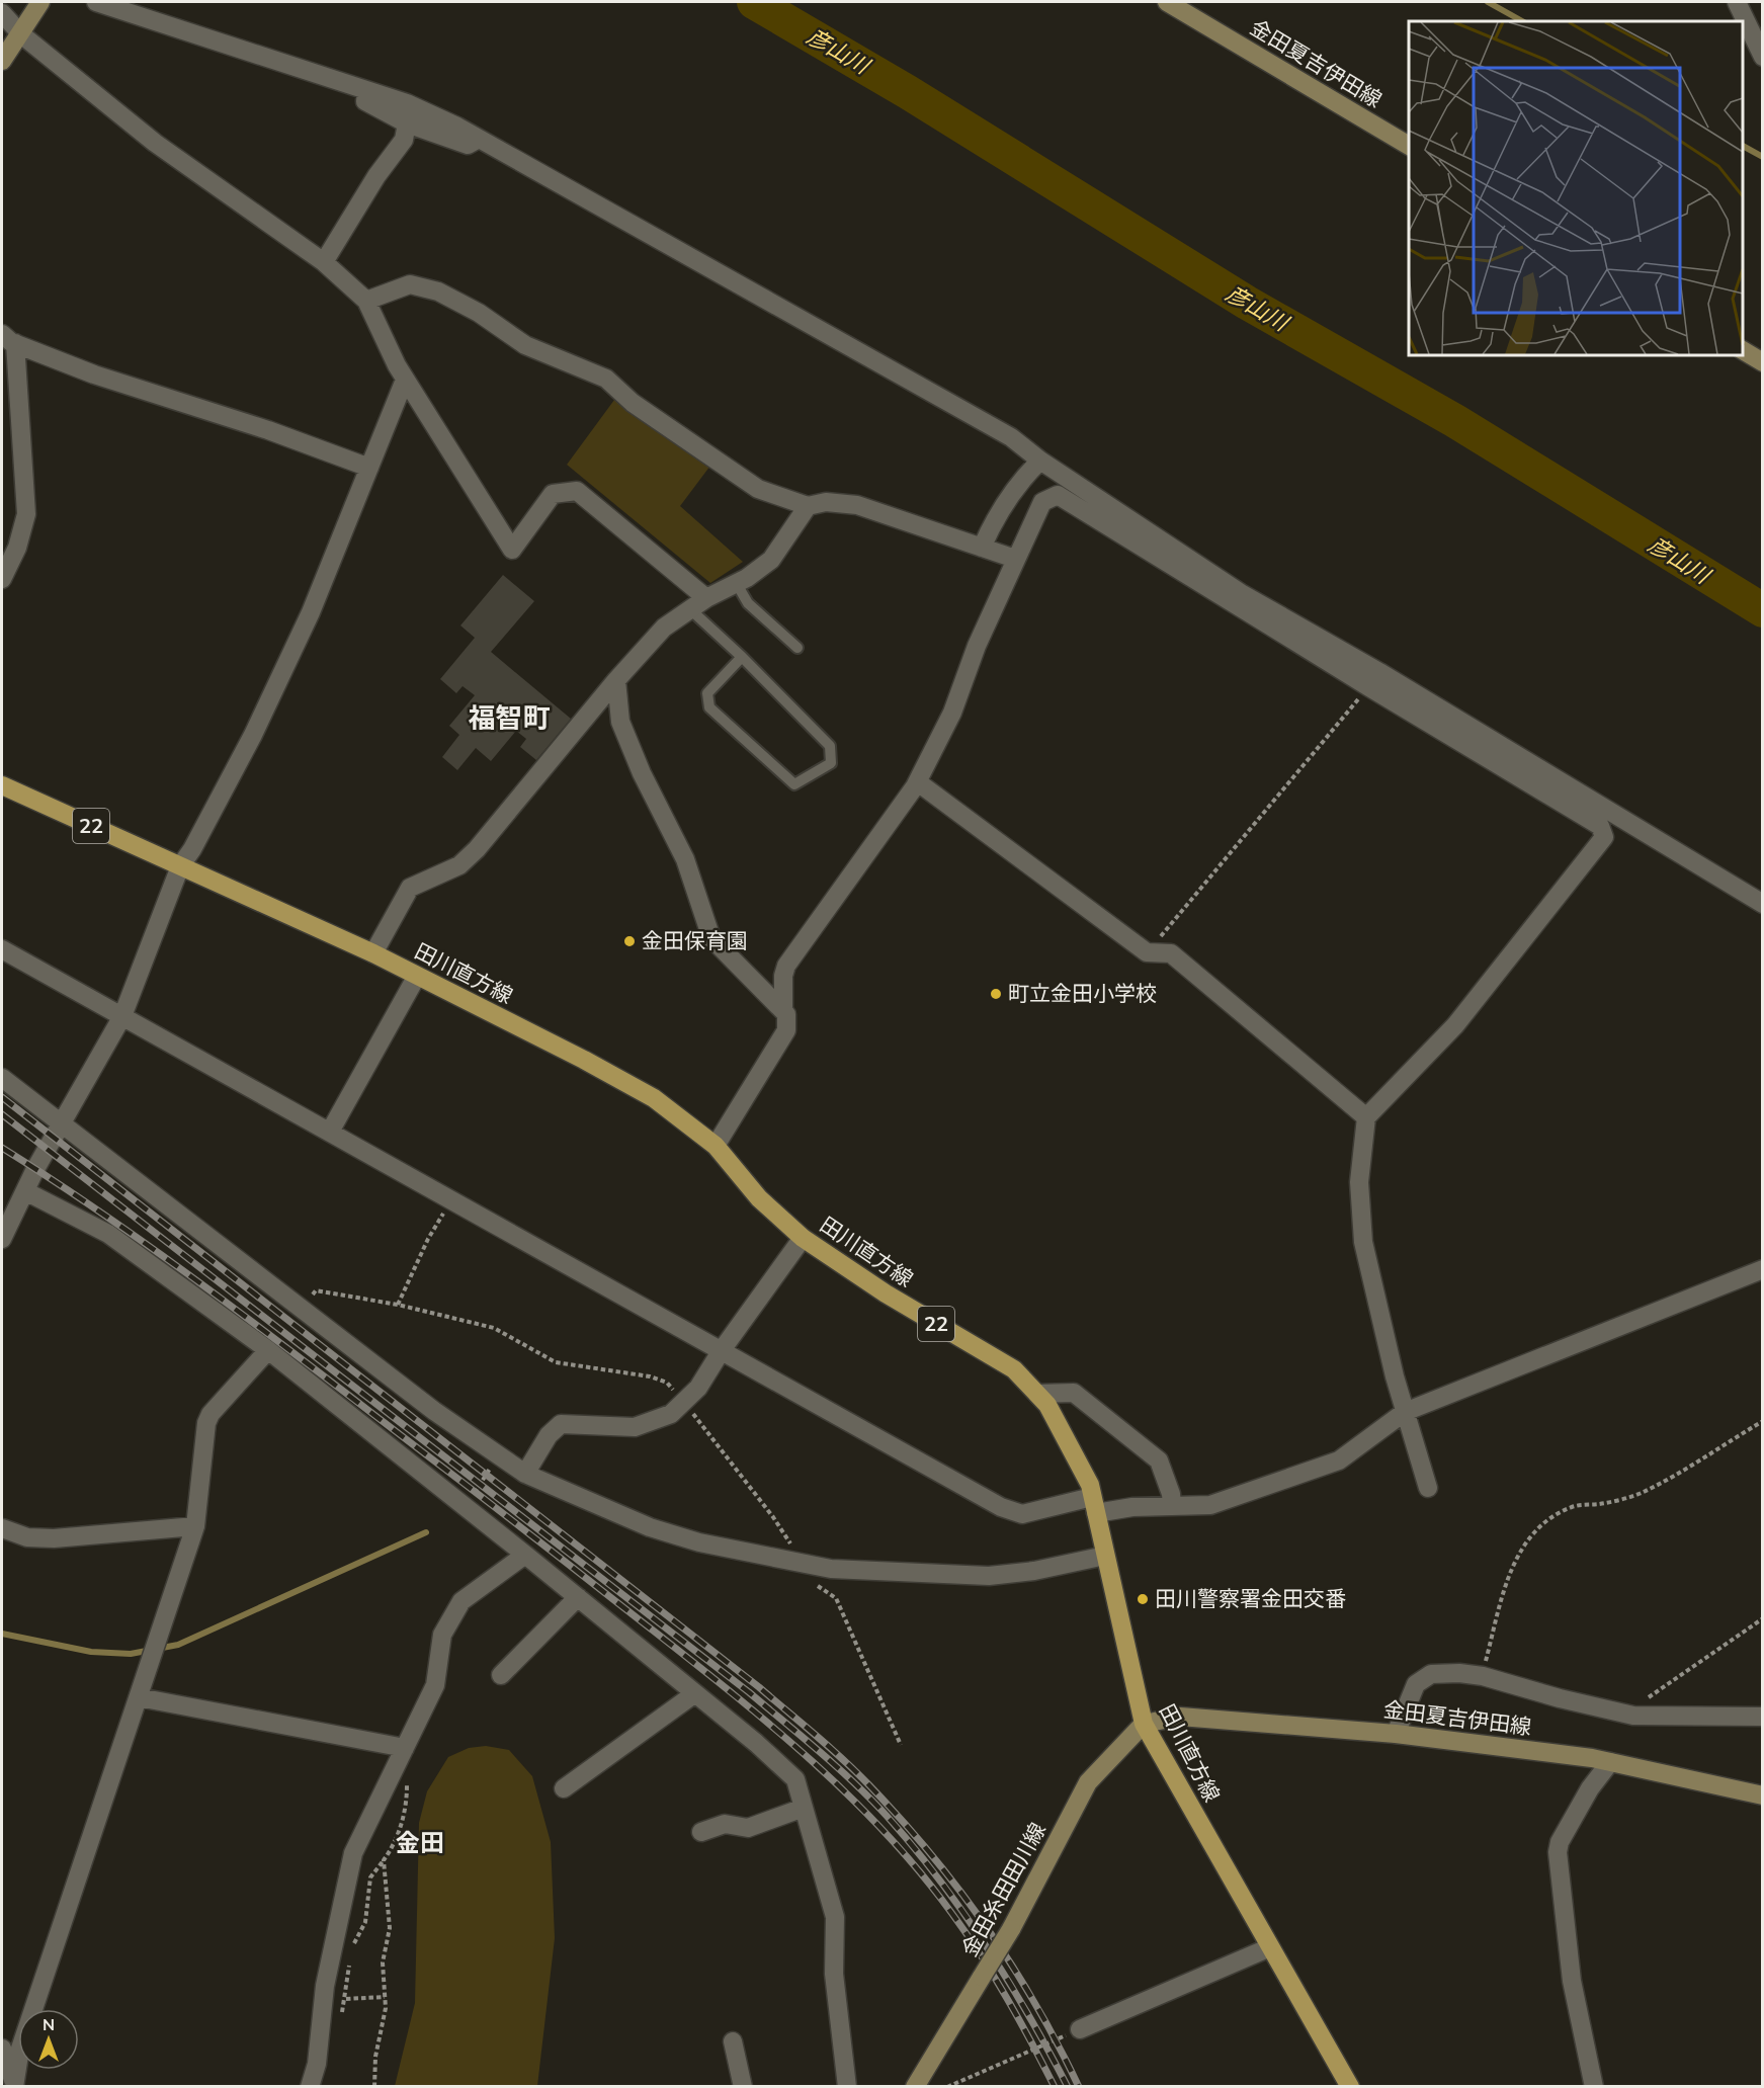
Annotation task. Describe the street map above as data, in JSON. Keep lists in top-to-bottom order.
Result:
{
  "streets": {
    "main road": [
      "金田夏吉伊田線",
      "22",
      "田川直方線",
      "金田糸田田川線"
    ]
  },
  "crossings": [
    ["金田夏吉伊田線", "田川直方線"],
    ["金田夏吉伊田線", "金田糸田田川線"],
    ["田川直方線", "金田糸田田川線"]
  ],
  "districts": ["福智町", "金田"],
  "water": ["彦山川"],
  "places": ["金田保育園", "町立金田小学校", "田川警察署金田交番"],
  "north": "top"
}
